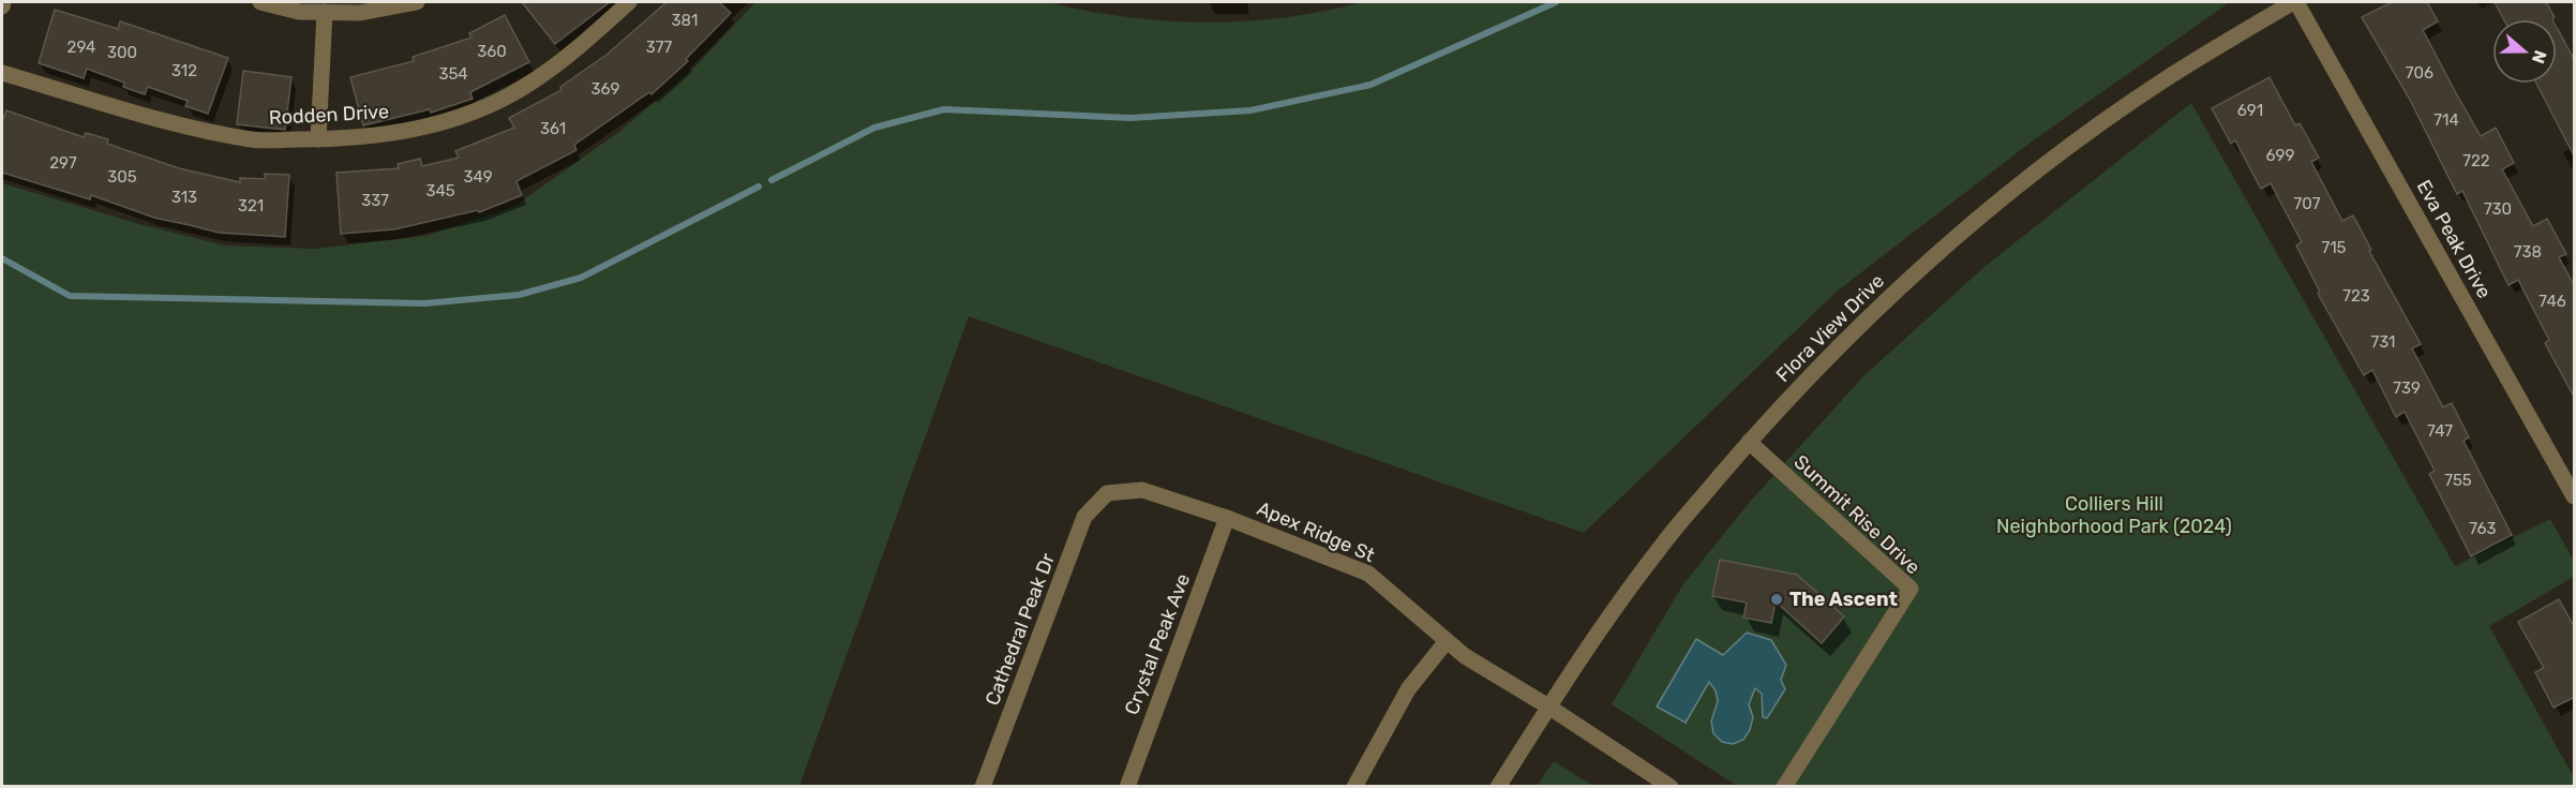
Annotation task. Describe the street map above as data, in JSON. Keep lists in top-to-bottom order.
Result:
{
  "streets": {
    "street": [
      "Rodden Drive",
      "Eva Peak Drive",
      "Flora View Drive",
      "Summit Rise Drive",
      "Apex Ridge St",
      "Cathedral Peak Dr",
      "Crystal Peak Ave"
    ]
  },
  "crossings": [
    ["Eva Peak Drive", "Flora View Drive"],
    ["Flora View Drive", "Summit Rise Drive"],
    ["Flora View Drive", "Apex Ridge St"],
    ["Apex Ridge St", "Cathedral Peak Dr"],
    ["Apex Ridge St", "Crystal Peak Ave"]
  ],
  "parks": ["Colliers Hill Neighborhood Park (2024)"],
  "places": ["The Ascent"],
  "house_numbers": [
    "381",
    "294",
    "377",
    "360",
    "300",
    "312",
    "706",
    "354",
    "369",
    "691",
    "714",
    "361",
    "699",
    "722",
    "297",
    "305",
    "349",
    "345",
    "313",
    "337",
    "707",
    "321",
    "730",
    "715",
    "738",
    "723",
    "746",
    "731",
    "739",
    "747",
    "755",
    "763"
  ],
  "north": "right"
}
